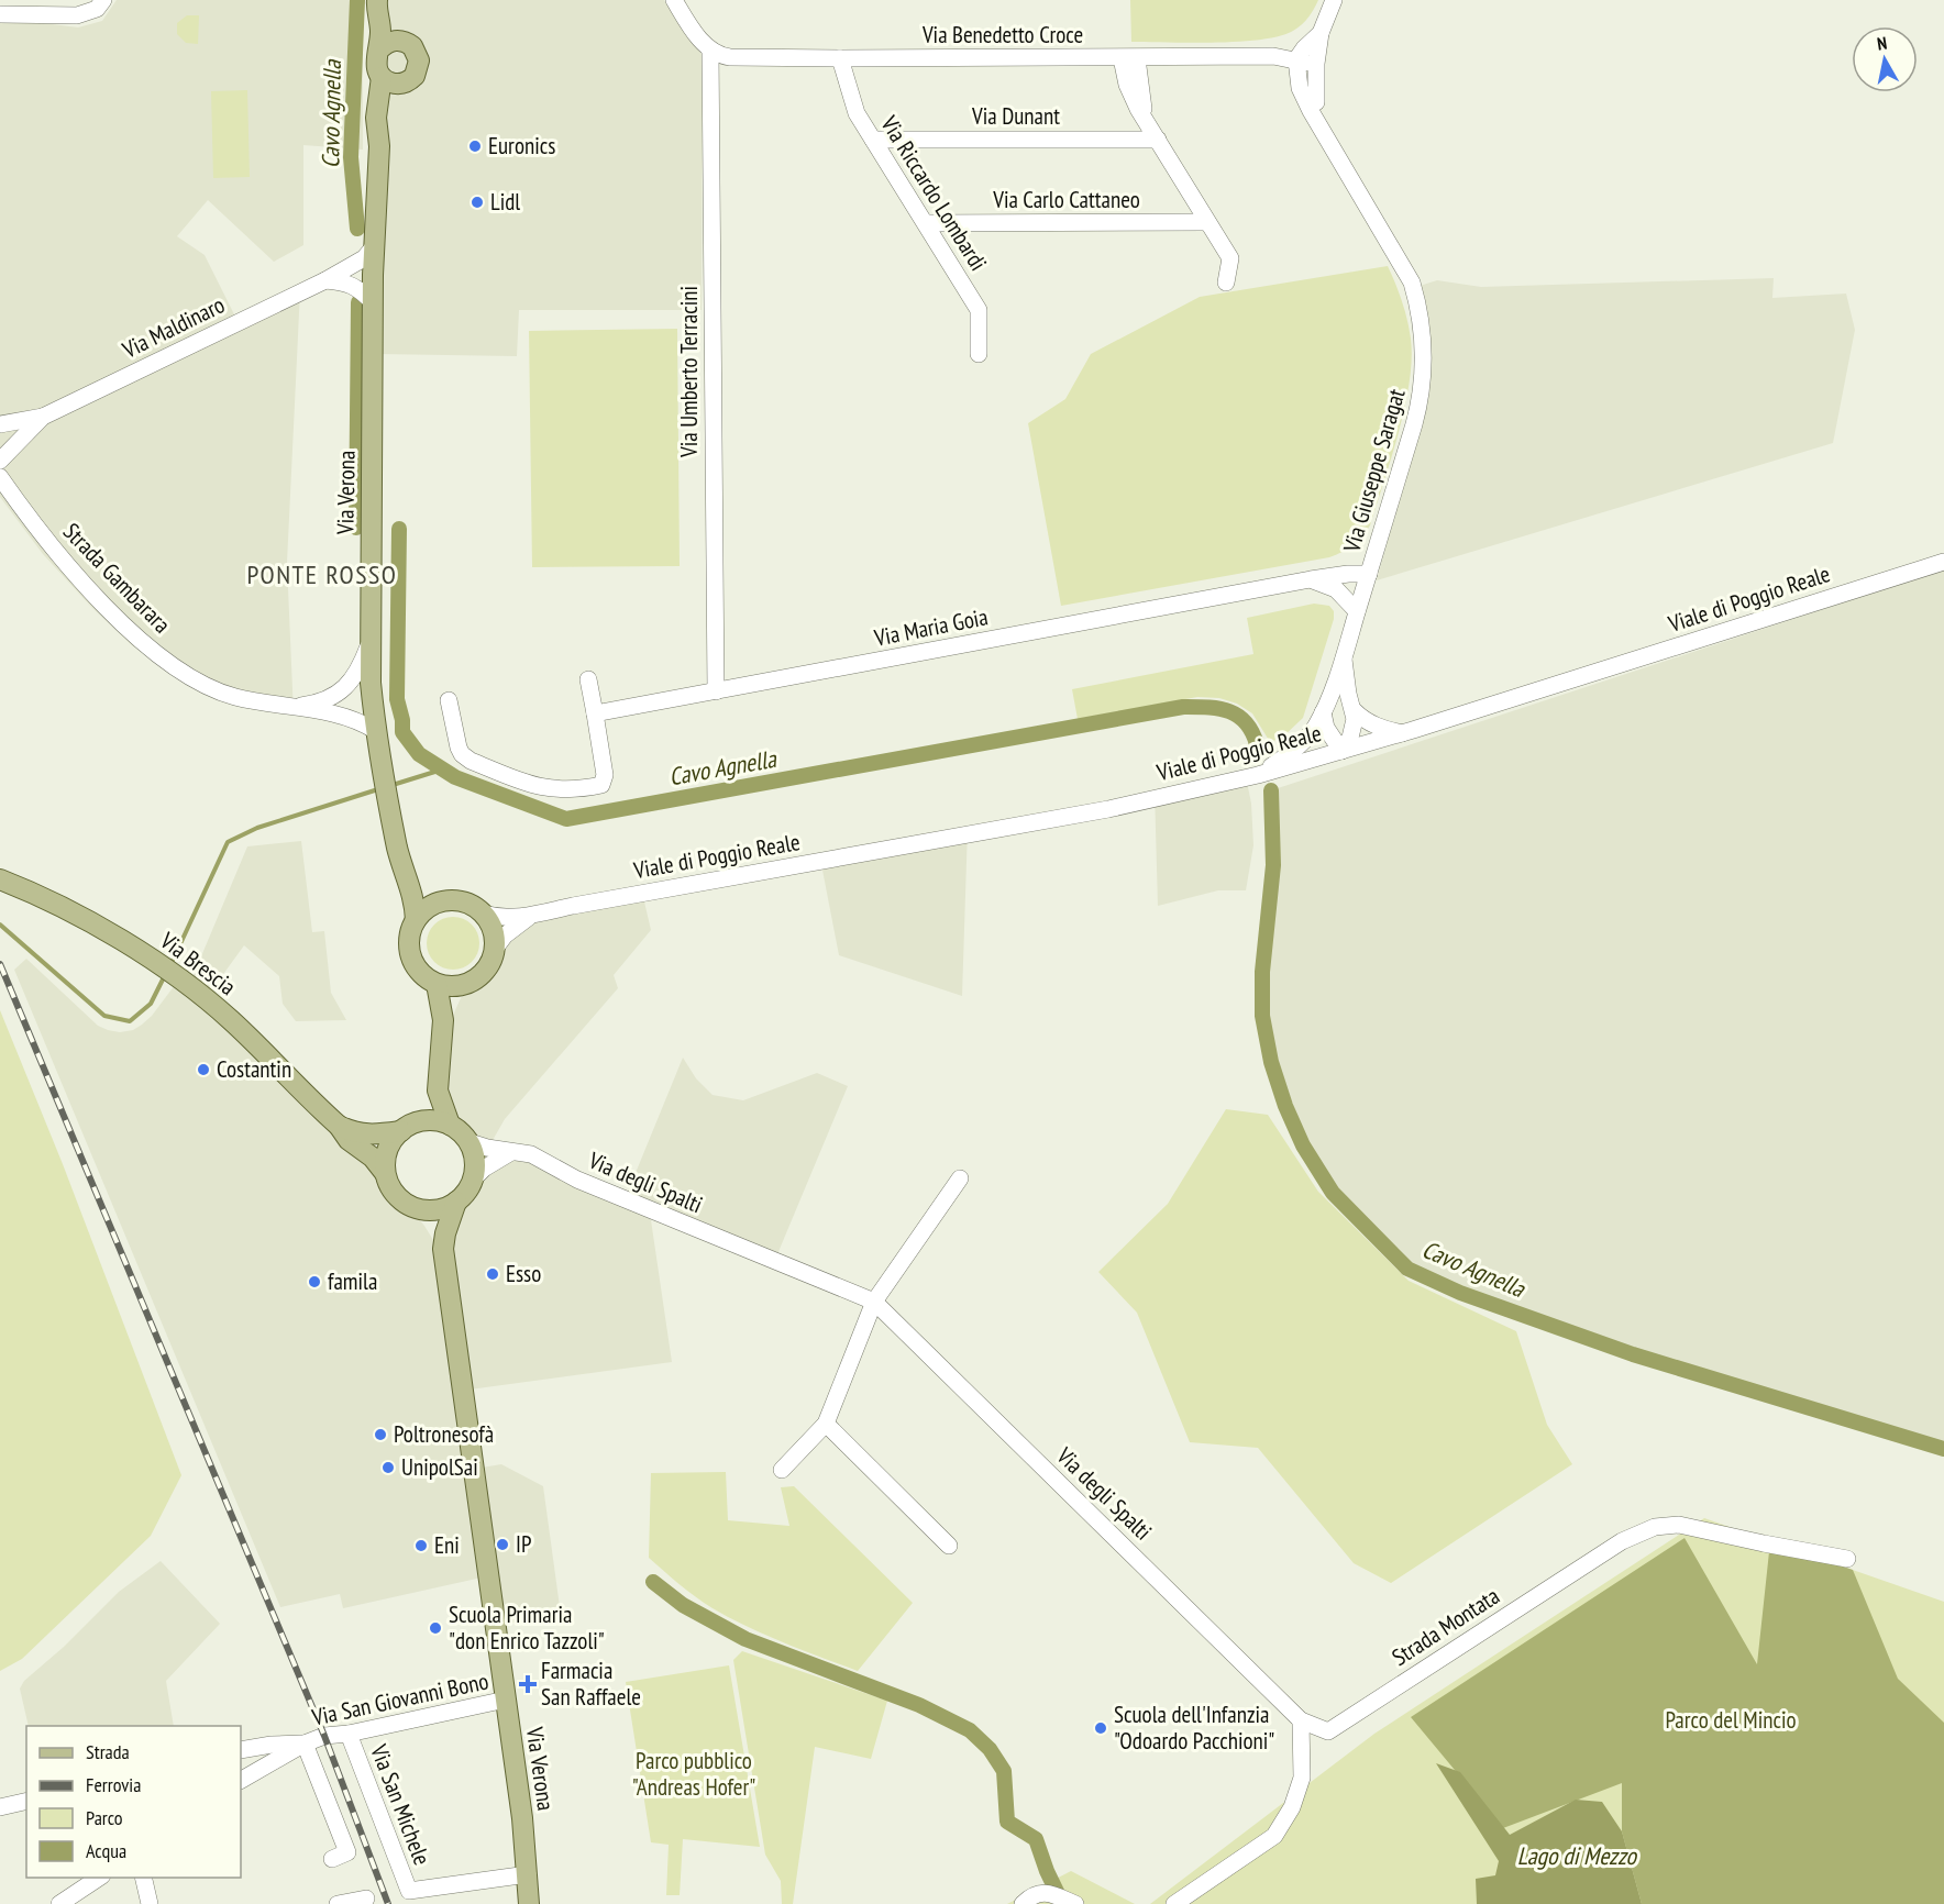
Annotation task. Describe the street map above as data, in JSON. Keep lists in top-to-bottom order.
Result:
{
  "streets": {
    "main road": ["Via Verona", "Via Brescia"],
    "street": [
      "Via Benedetto Croce",
      "Via Dunant",
      "Via Riccardo Lombardi",
      "Via Carlo Cattaneo",
      "Via Maldinaro",
      "Via Umberto Terracini",
      "Via Giuseppe Saragat",
      "Strada Gambarara",
      "Viale di Poggio Reale",
      "Via Maria Goia",
      "Via degli Spalti",
      "Strada Montata",
      "Via San Giovanni Bono",
      "Via San Michele"
    ]
  },
  "crossings": [
    ["Via Benedetto Croce", "Via Riccardo Lombardi"],
    ["Via Benedetto Croce", "Via Umberto Terracini"],
    ["Via Benedetto Croce", "Via Giuseppe Saragat"],
    ["Via Dunant", "Via Riccardo Lombardi"],
    ["Via Riccardo Lombardi", "Via Carlo Cattaneo"],
    ["Via Maldinaro", "Via Verona"],
    ["Via Umberto Terracini", "Via Maria Goia"],
    ["Via Giuseppe Saragat", "Viale di Poggio Reale"],
    ["Via Giuseppe Saragat", "Via Maria Goia"],
    ["Via Verona", "Strada Gambarara"],
    ["Via Verona", "Viale di Poggio Reale"],
    ["Via Verona", "Via Brescia"],
    ["Via Verona", "Via degli Spalti"],
    ["Via Verona", "Via San Giovanni Bono"],
    ["Via Verona", "Via San Michele"],
    ["Via Brescia", "Via degli Spalti"],
    ["Via degli Spalti", "Strada Montata"],
    ["Via San Giovanni Bono", "Via San Michele"]
  ],
  "districts": ["PONTE ROSSO"],
  "water": ["Cavo Agnella", "Lago di Mezzo"],
  "parks": ["Parco del Mincio", "Parco pubblico \"Andreas Hofer\""],
  "places": {
    "other": [
      "Euronics",
      "Lidl",
      "Costantin",
      "Esso",
      "famila",
      "Poltronesofà",
      "UnipolSai",
      "IP",
      "Eni",
      "Scuola Primaria \"don Enrico Tazzoli\"",
      "Scuola dell'Infanzia \"Odoardo Pacchioni\""
    ],
    "health": ["Farmacia San Raffaele"]
  },
  "legend": [
    "Strada",
    "Ferrovia",
    "Parco",
    "Acqua"
  ],
  "north": "top"
}
